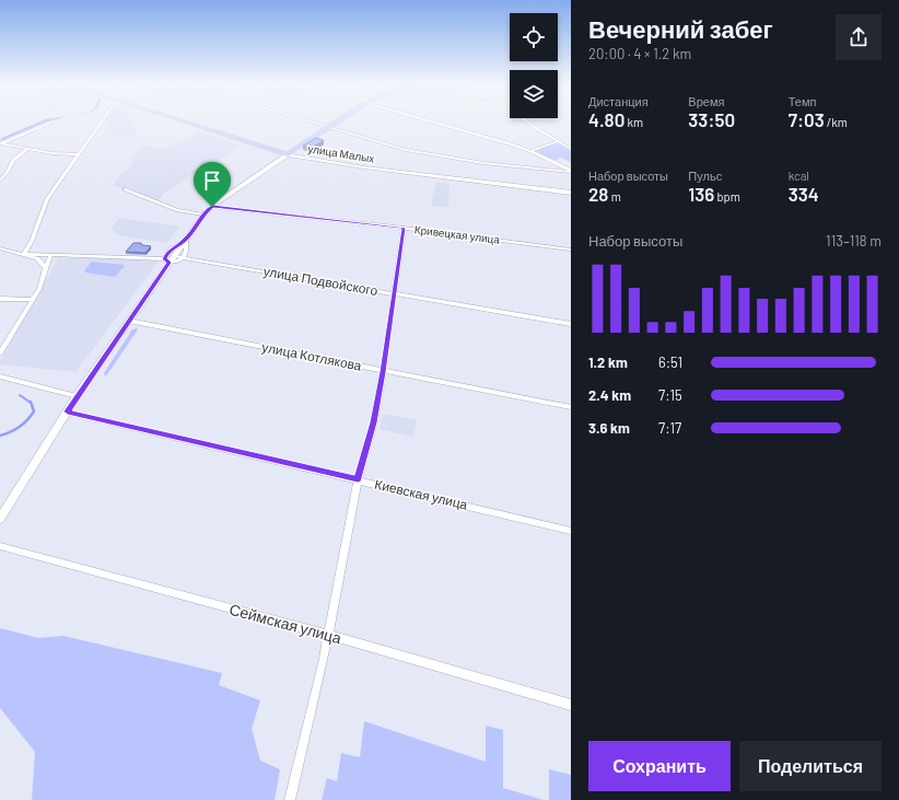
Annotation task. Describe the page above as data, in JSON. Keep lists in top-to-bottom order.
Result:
{
  "streets": {
    "main road": ["улица Малых"],
    "street": [
      "Кривецкая улица",
      "улица Подвойского",
      "улица Котлякова",
      "Киевская улица",
      "Сеймская улица"
    ]
  },
  "page": {
    "heading": ["Вечерний забег", "20:00 · 4 × 1.2 km"],
    "stats": [
      ["Дистанция", "4.80 km"],
      ["Время", "33:50"],
      ["Темп", "7:03 /km"],
      ["Набор высоты", "28 m"],
      ["Пульс", "136 bpm"],
      ["kcal", "334"]
    ],
    "chart": ["Набор высоты", "113–118 m"],
    "list": [
      {
        "name": "1.2 km",
        "note": "6:51"
      },
      {
        "name": "2.4 km",
        "note": "7:15"
      },
      {
        "name": "3.6 km",
        "note": "7:17"
      }
    ],
    "buttons": ["Сохранить", "Поделиться"]
  }
}
